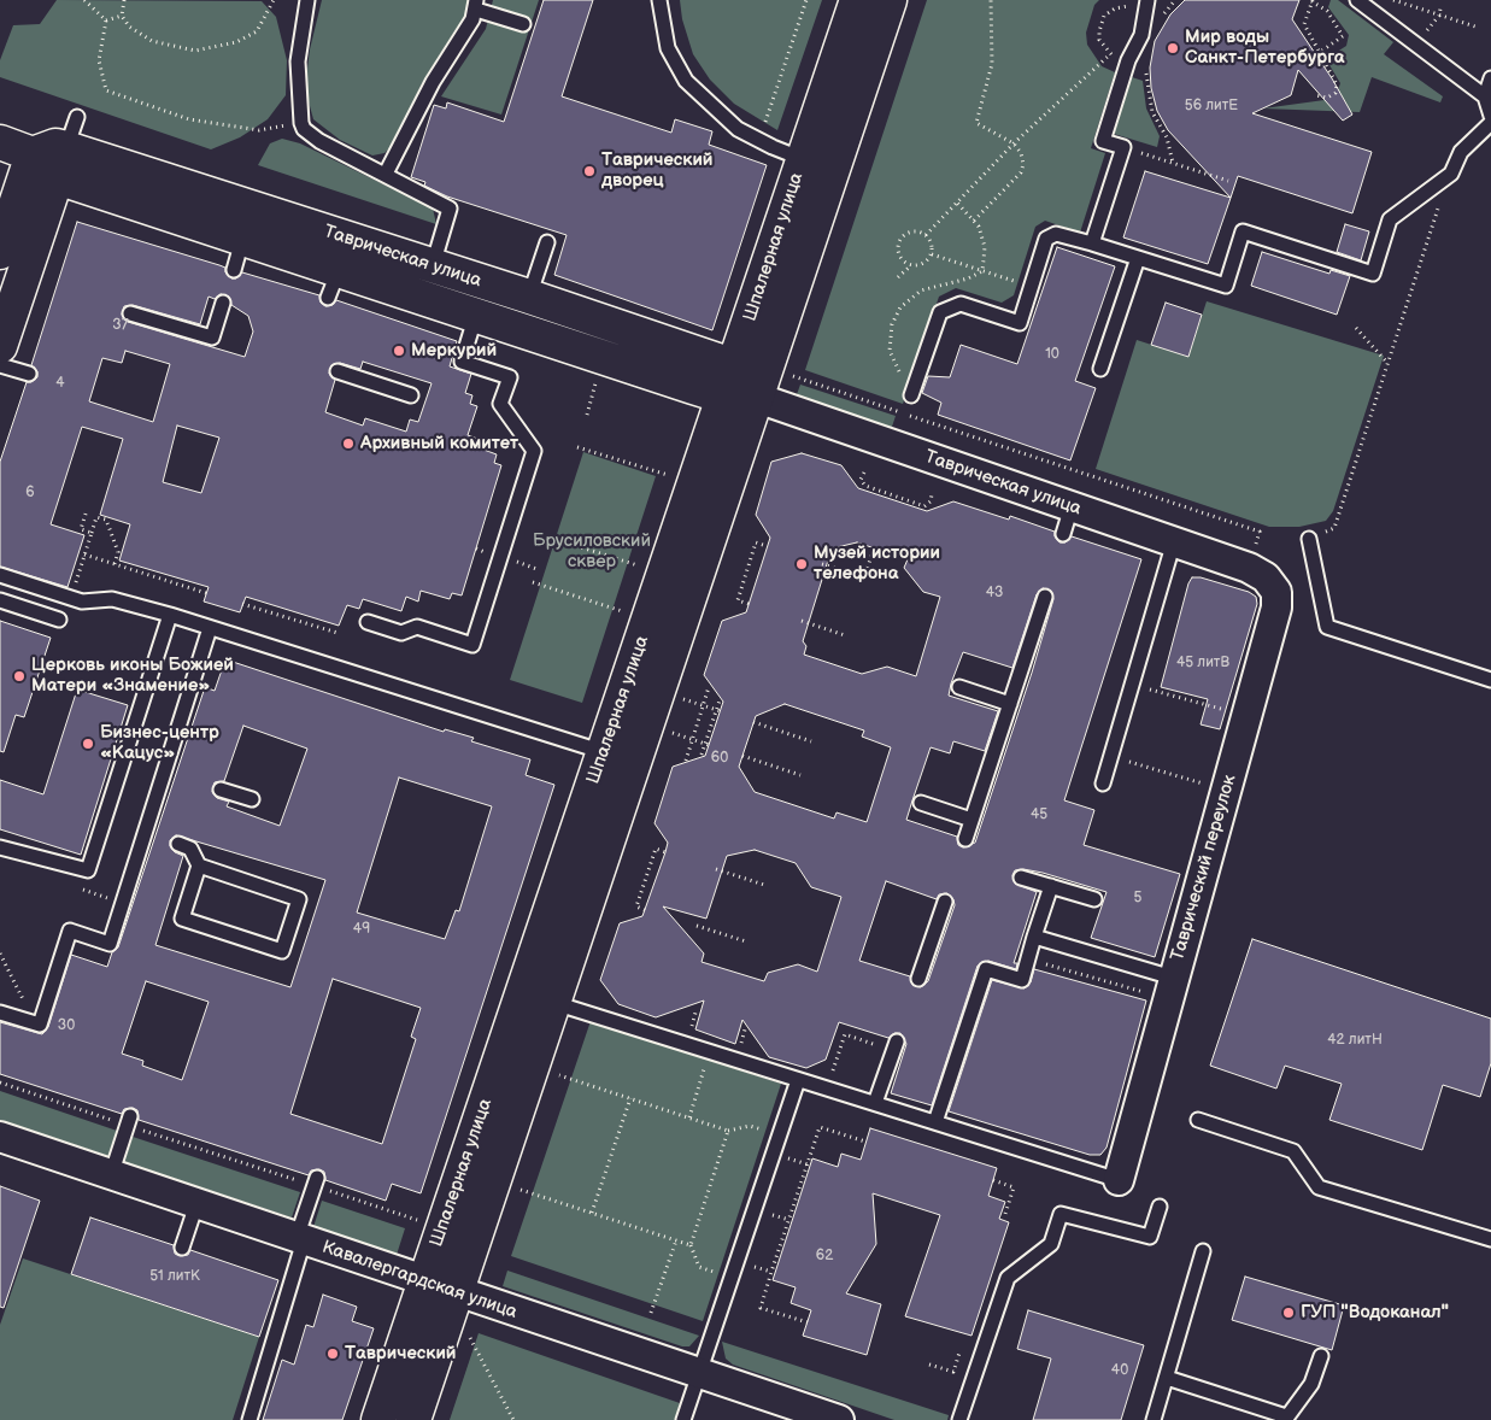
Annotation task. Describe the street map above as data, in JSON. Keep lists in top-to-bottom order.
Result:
{
  "streets": {
    "street": [
      "Шпалерная улица",
      "Таврическая улица",
      "Таврический переулок",
      "Кавалергардская улица"
    ]
  },
  "crossings": [
    ["Шпалерная улица", "Таврическая улица"],
    ["Шпалерная улица", "Кавалергардская улица"],
    ["Таврическая улица", "Таврический переулок"]
  ],
  "parks": ["Брусиловский сквер"],
  "places": [
    "Мир воды Санкт-Петербурга",
    "Таврический дворец",
    "Меркурий",
    "Архивный комитет",
    "Музей истории телефона",
    "Церковь иконы Божией Матери «Знамение»",
    "Бизнес-центр «Кацус»",
    "ГУП \"Водоканал\"",
    "Таврический"
  ],
  "house_numbers": [
    "56 литЕ",
    "37",
    "10",
    "4",
    "6",
    "43",
    "45 литВ",
    "60",
    "45",
    "5",
    "49",
    "30",
    "42 литН",
    "62",
    "51 литК",
    "40"
  ]
}
